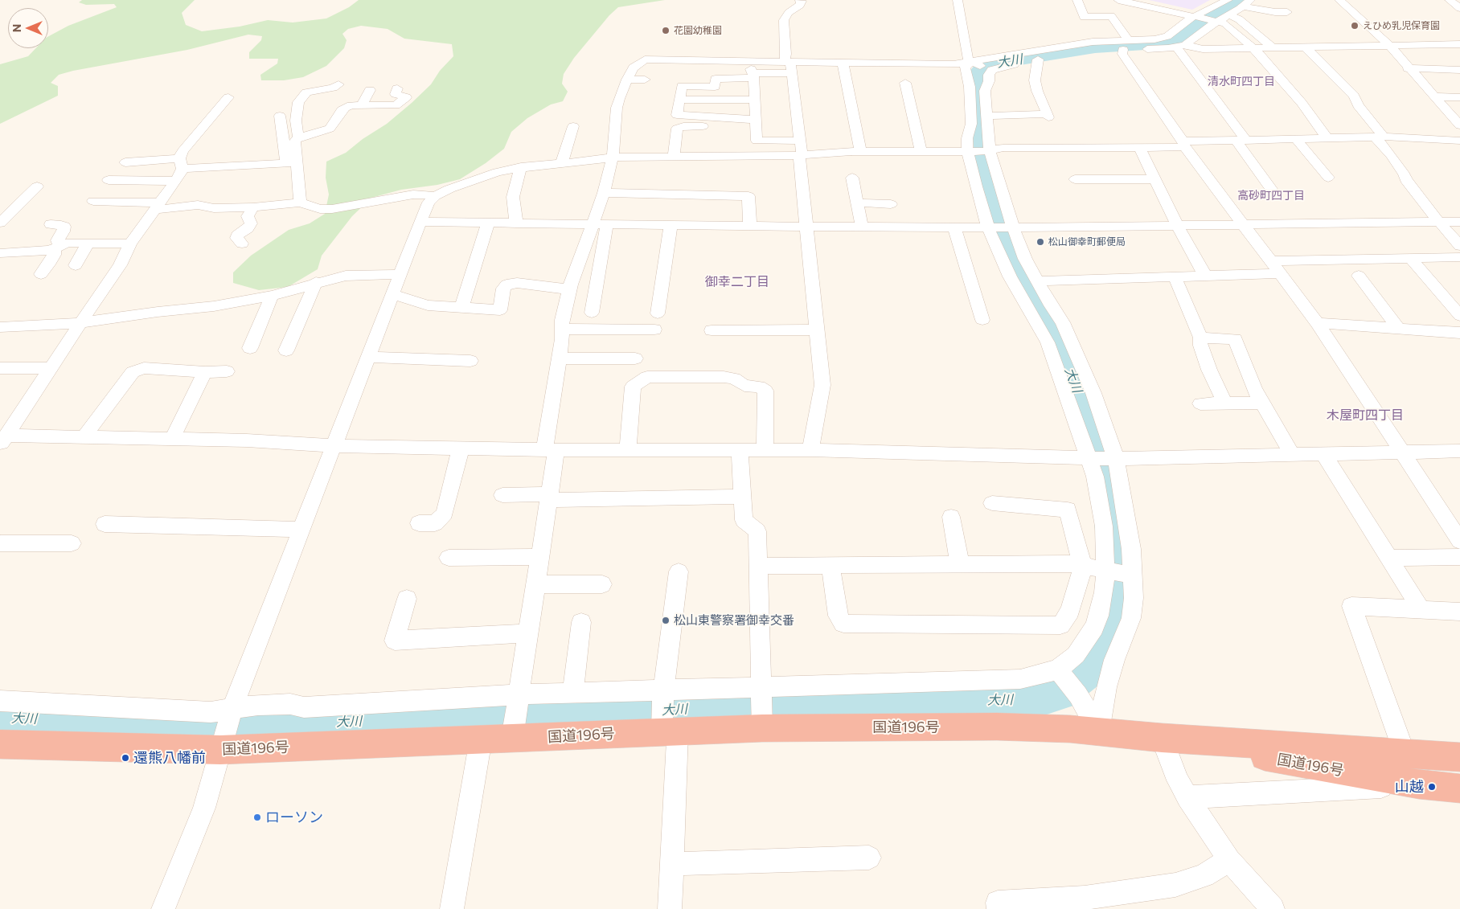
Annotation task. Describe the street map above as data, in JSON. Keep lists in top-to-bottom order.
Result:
{
  "streets": {
    "highway": ["国道196号"]
  },
  "districts": [
    "清水町四丁目",
    "高砂町四丁目",
    "御幸二丁目",
    "木屋町四丁目"
  ],
  "water": ["大川"],
  "places": [
    "えひめ乳児保育園",
    "花園幼稚園",
    "松山御幸町郵便局",
    "松山東警察署御幸交番",
    "還熊八幡前",
    "山越",
    "ローソン"
  ],
  "north": "left"
}
